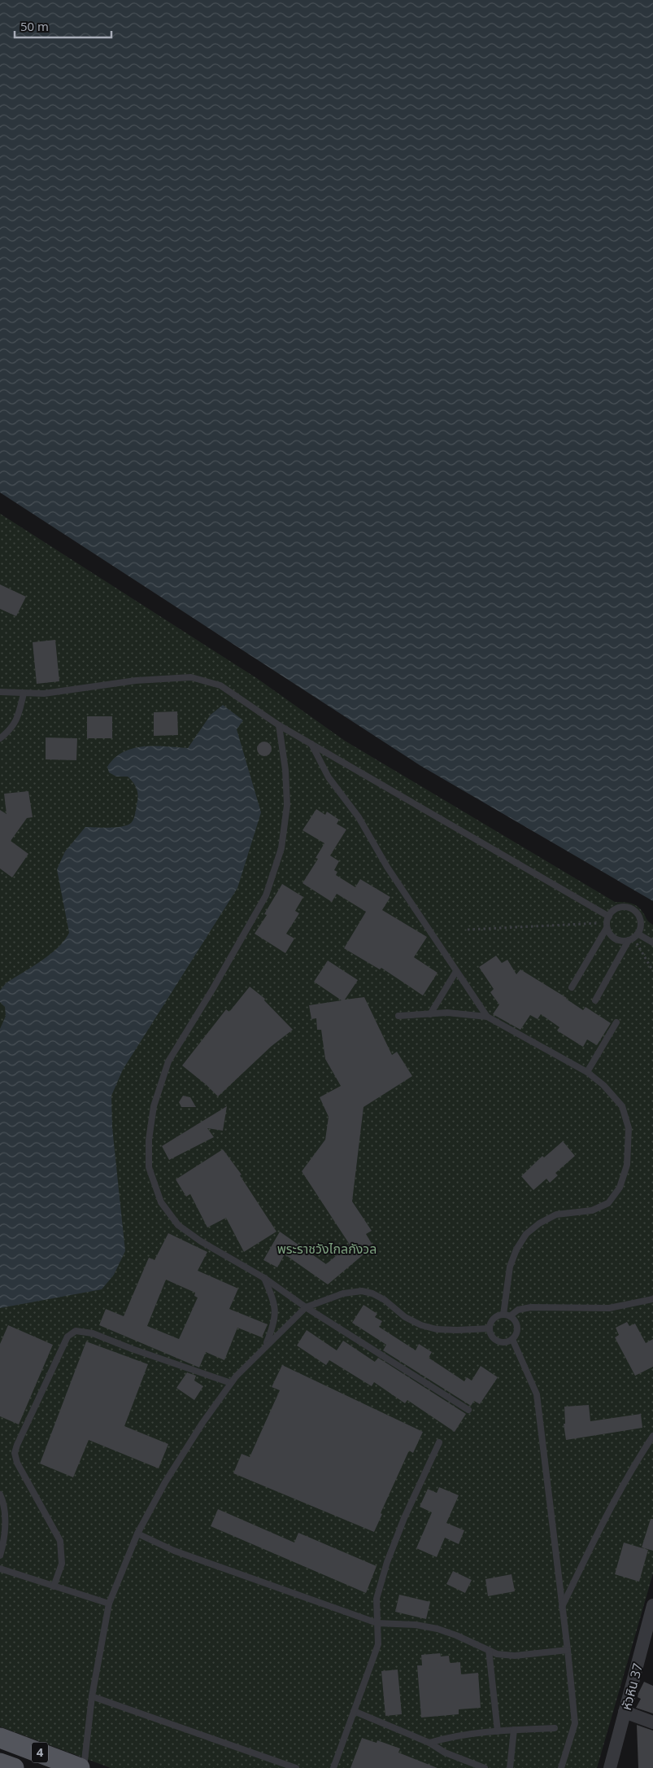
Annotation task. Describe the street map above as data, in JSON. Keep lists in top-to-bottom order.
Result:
{
  "streets": {
    "main road": ["4"],
    "street": ["หัวหิน 37"]
  },
  "parks": ["พระราชวังไกลกังวล"],
  "scale_bar": "50 m"
}
